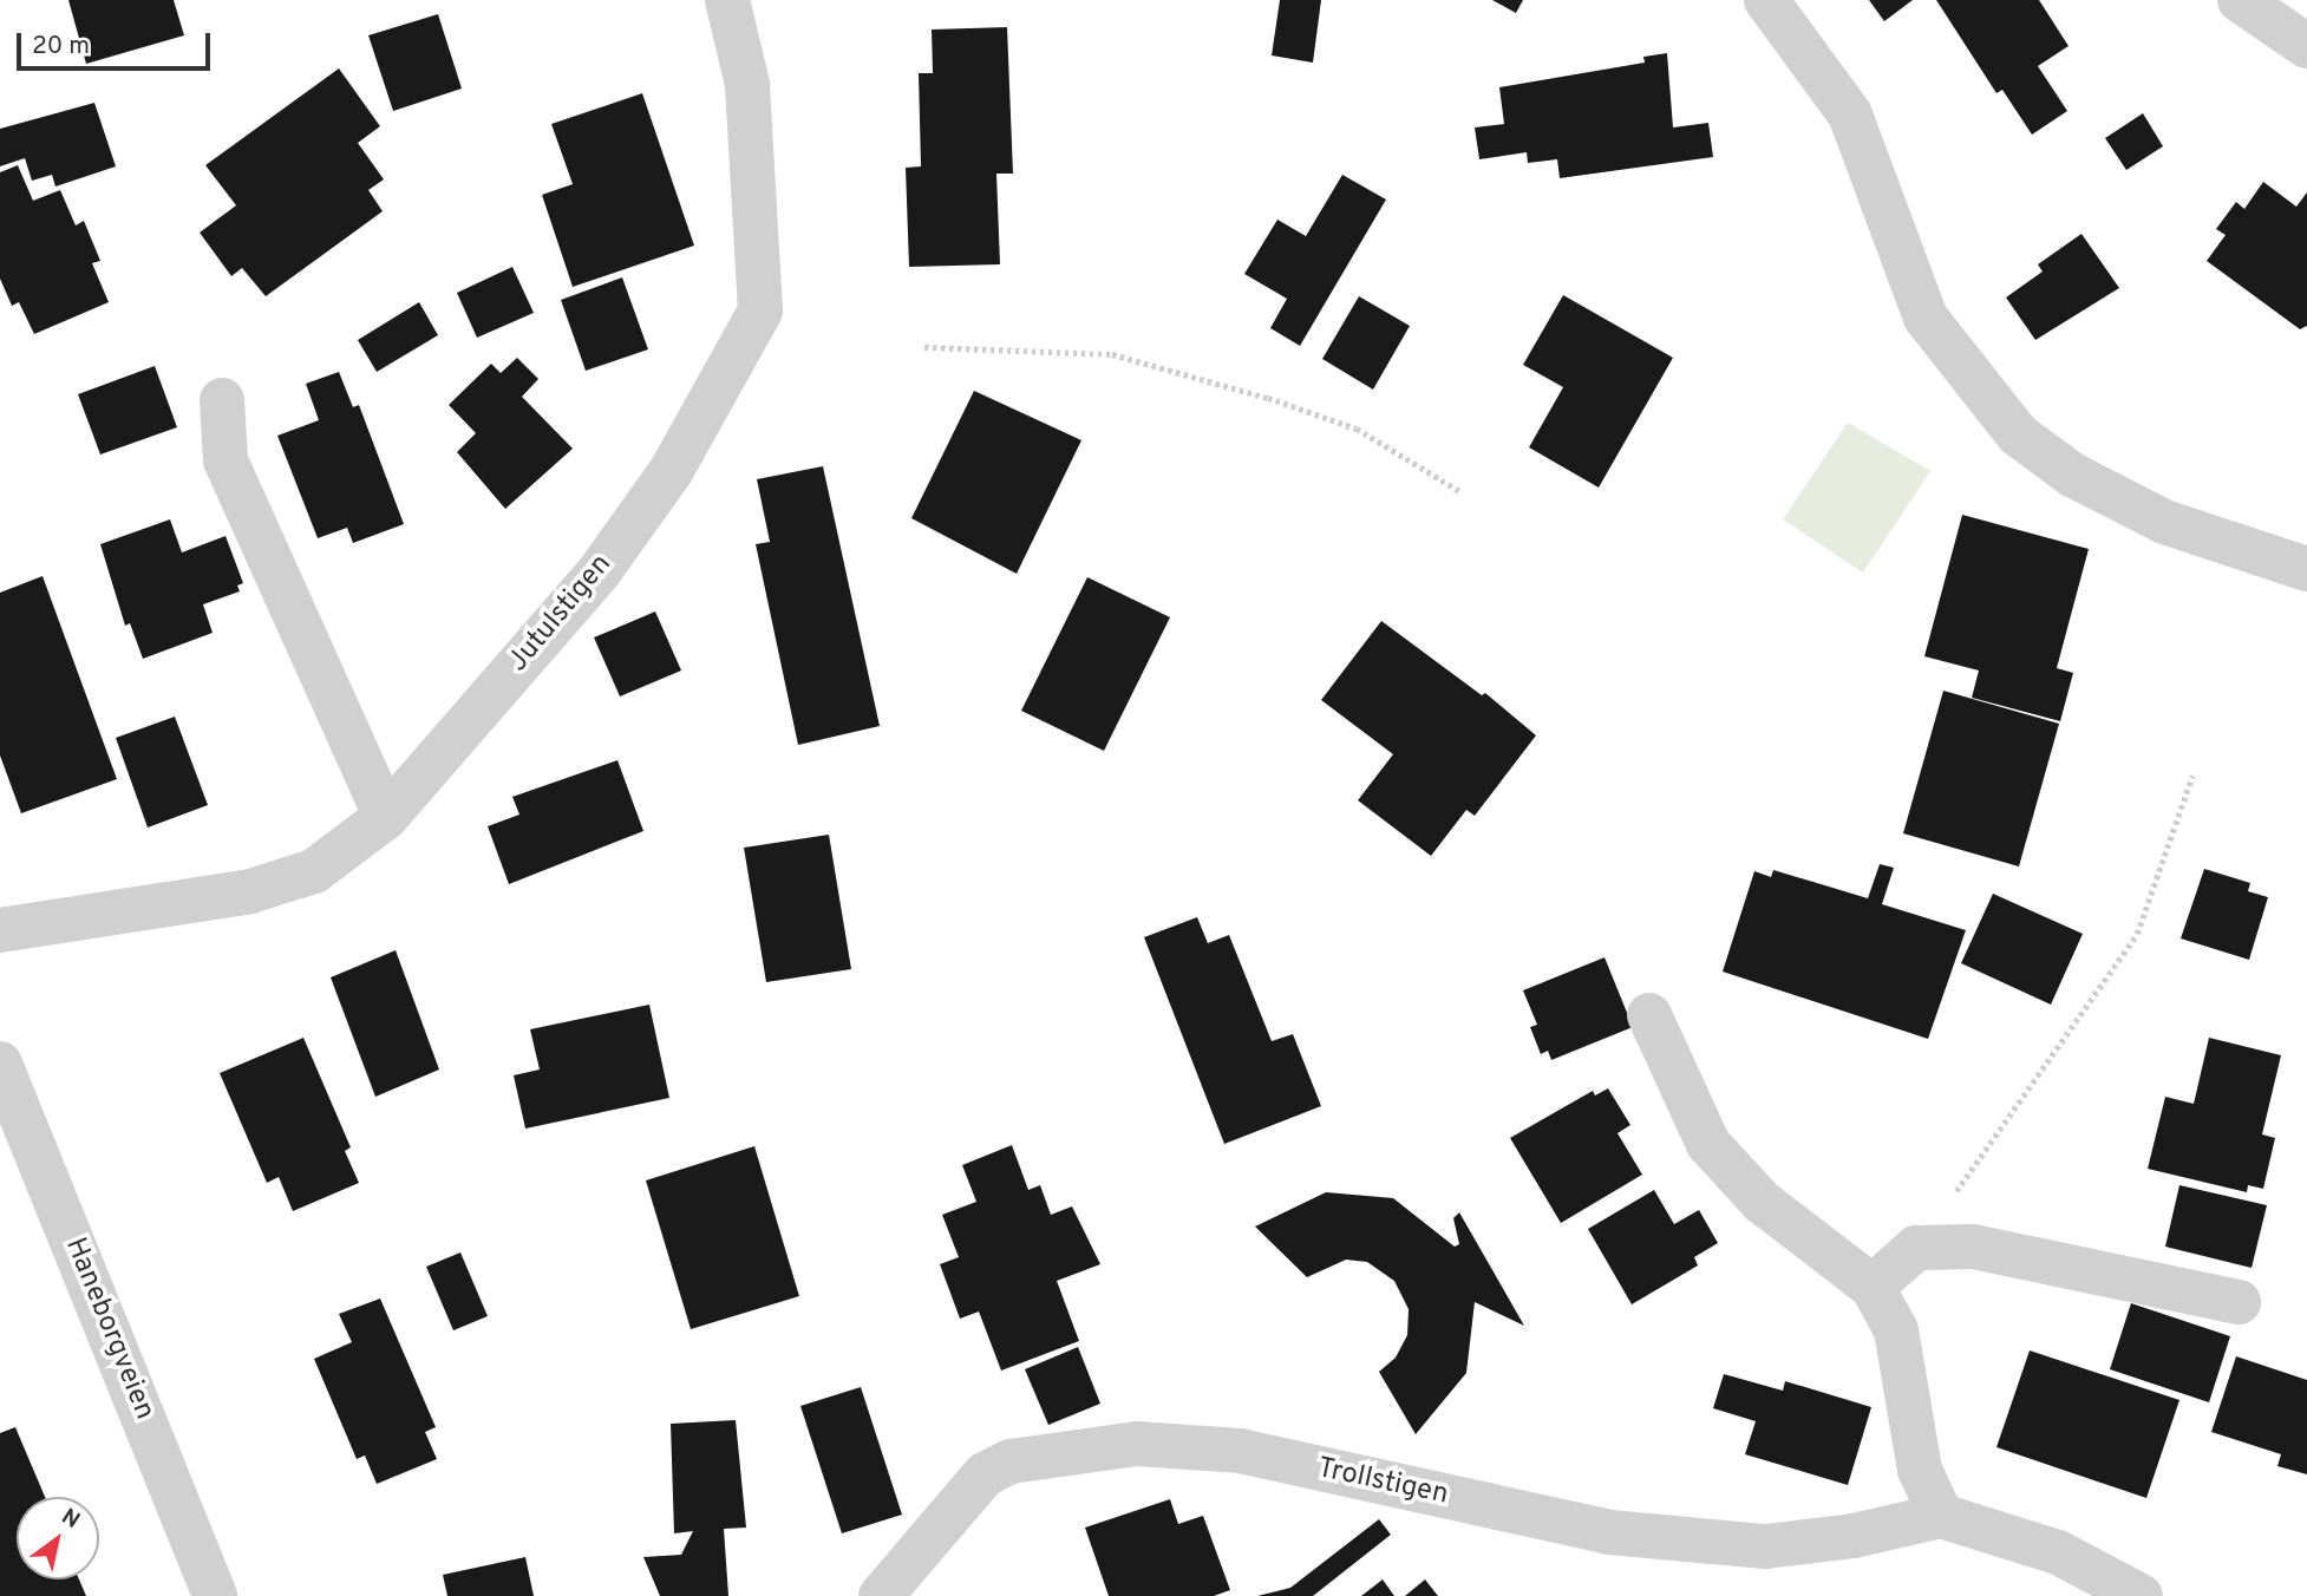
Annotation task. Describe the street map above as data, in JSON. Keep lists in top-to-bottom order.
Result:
{
  "streets": {
    "street": ["Jutulstigen", "Haneborgveien", "Trollstigen"]
  },
  "scale_bar": "20 m",
  "north": "top right"
}
